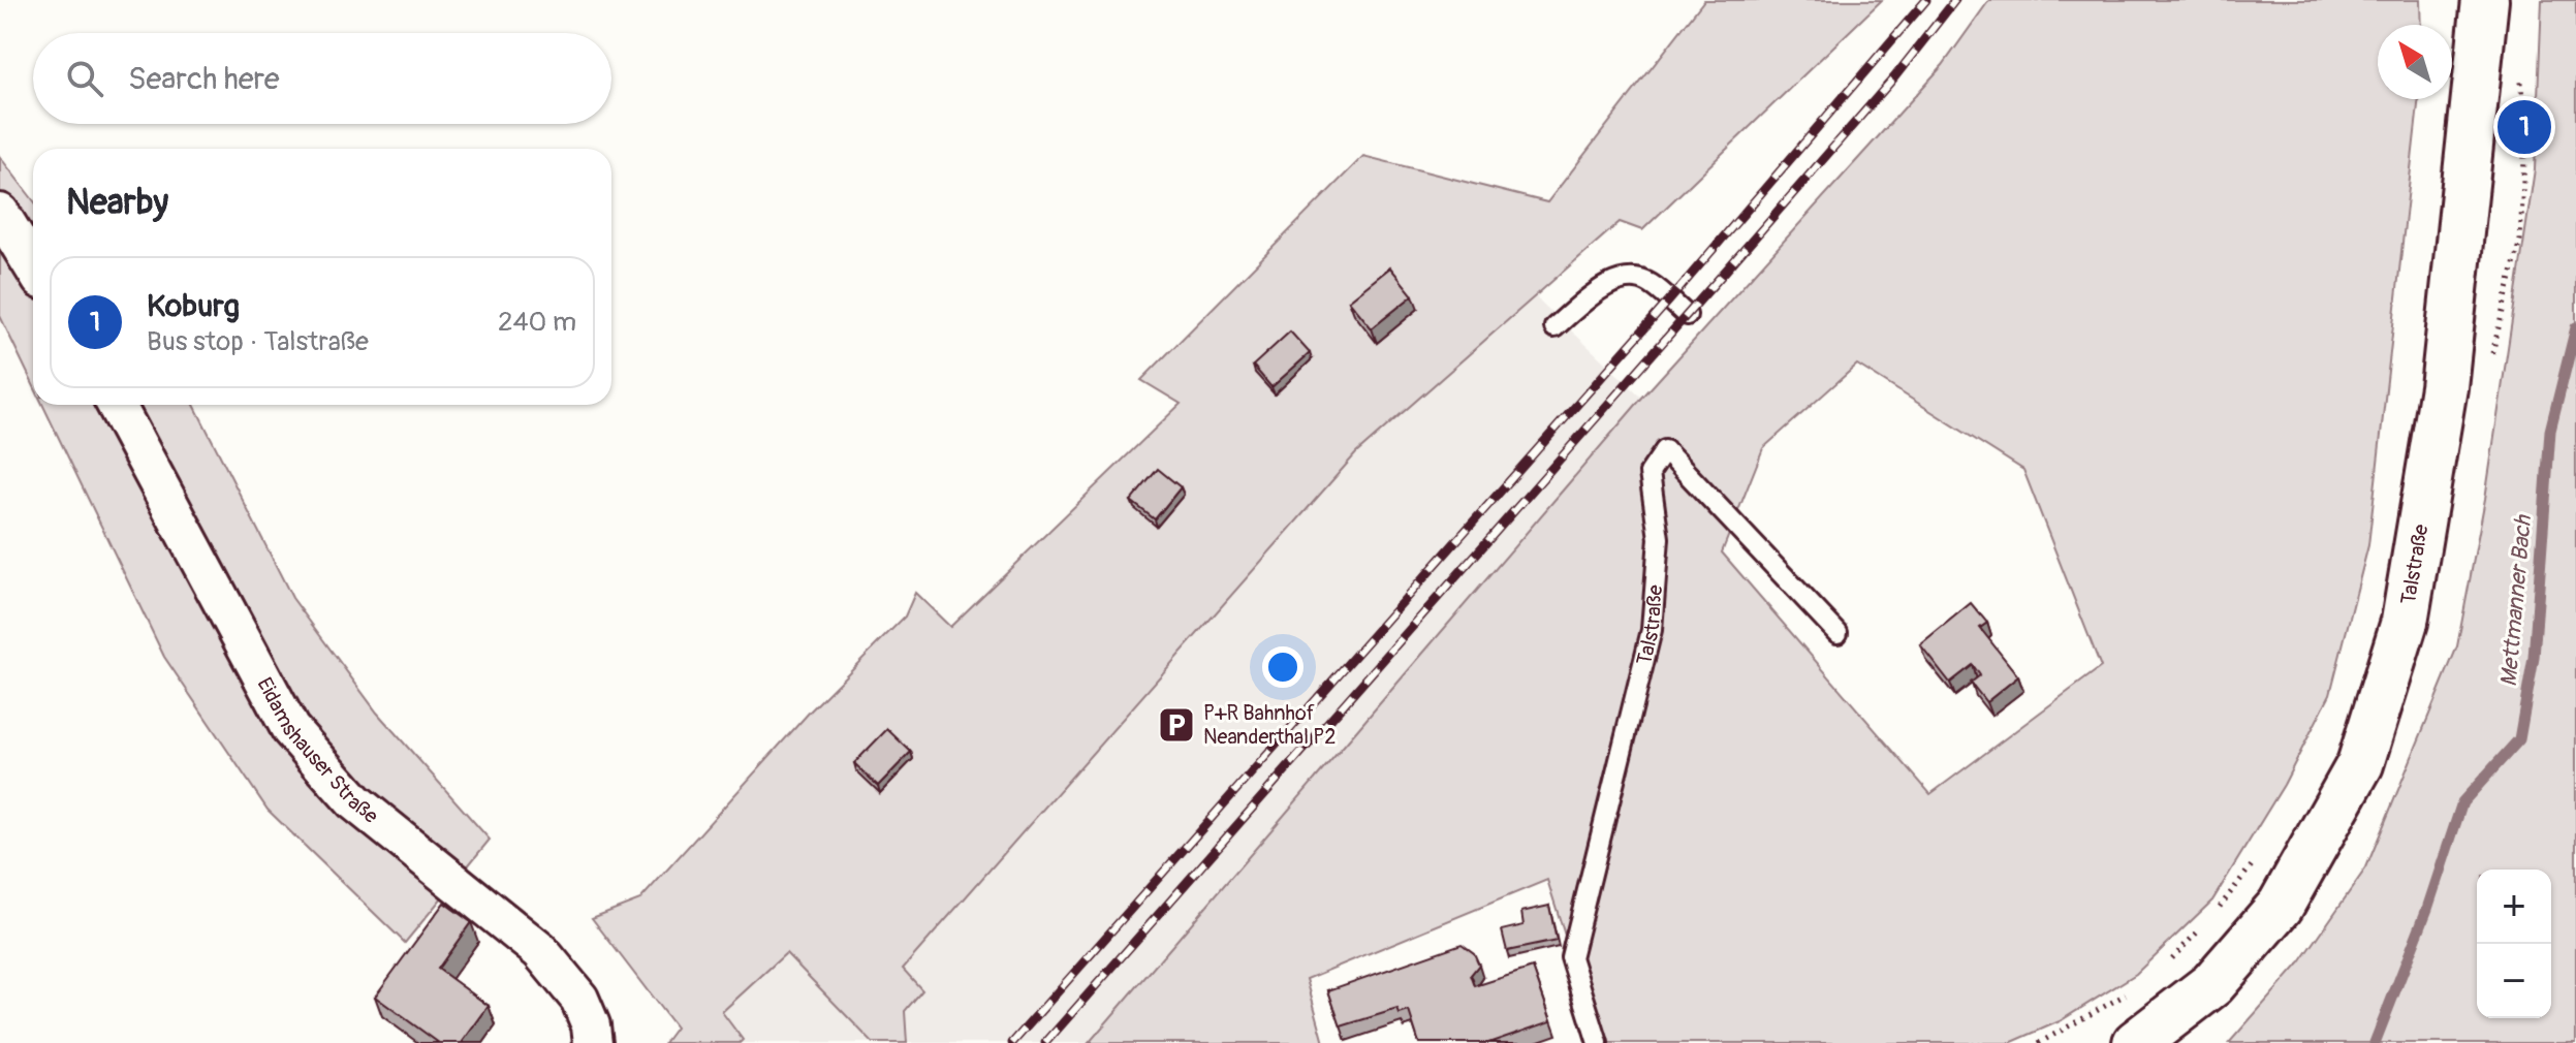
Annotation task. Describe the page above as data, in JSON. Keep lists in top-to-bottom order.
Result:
{
  "streets": {
    "main road": ["Talstraße"],
    "street": ["Eidamshauser Straße"]
  },
  "water": ["Mettmanner Bach"],
  "places": {
    "parking": ["P+R Bahnhof Neanderthal P2"]
  },
  "north": "top left",
  "page": {
    "search": "Search here",
    "pins": "1",
    "heading": "Nearby",
    "list": [
      {
        "mark": "1",
        "name": "Koburg",
        "note": "Bus stop · Talstraße",
        "value": "240 m"
      }
    ],
    "map_buttons": ["+", "−"]
  }
}
